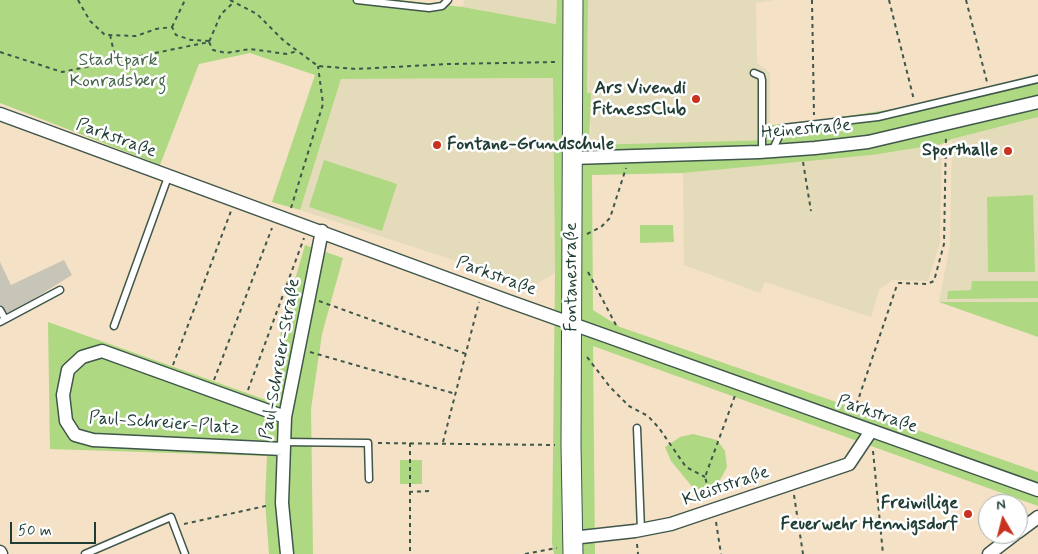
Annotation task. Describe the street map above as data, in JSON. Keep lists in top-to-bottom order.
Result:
{
  "streets": {
    "street": [
      "Heinestraße",
      "Parkstraße",
      "Fontanestraße",
      "Paul-Schreier-Straße",
      "Paul-Schreier-Platz",
      "Kleiststraße"
    ]
  },
  "crossings": [
    ["Heinestraße", "Fontanestraße"],
    ["Parkstraße", "Fontanestraße"],
    ["Parkstraße", "Paul-Schreier-Straße"],
    ["Parkstraße", "Kleiststraße"],
    ["Fontanestraße", "Kleiststraße"],
    ["Paul-Schreier-Straße", "Paul-Schreier-Platz"]
  ],
  "parks": ["Stadtpark Konradsberg"],
  "places": [
    "Ars Vivendi FitnessClub",
    "Fontane-Grundschule",
    "Sporthalle",
    "Freiwillige Feuerwehr Hennigsdorf"
  ],
  "scale_bar": "50 m",
  "north": "top"
}
